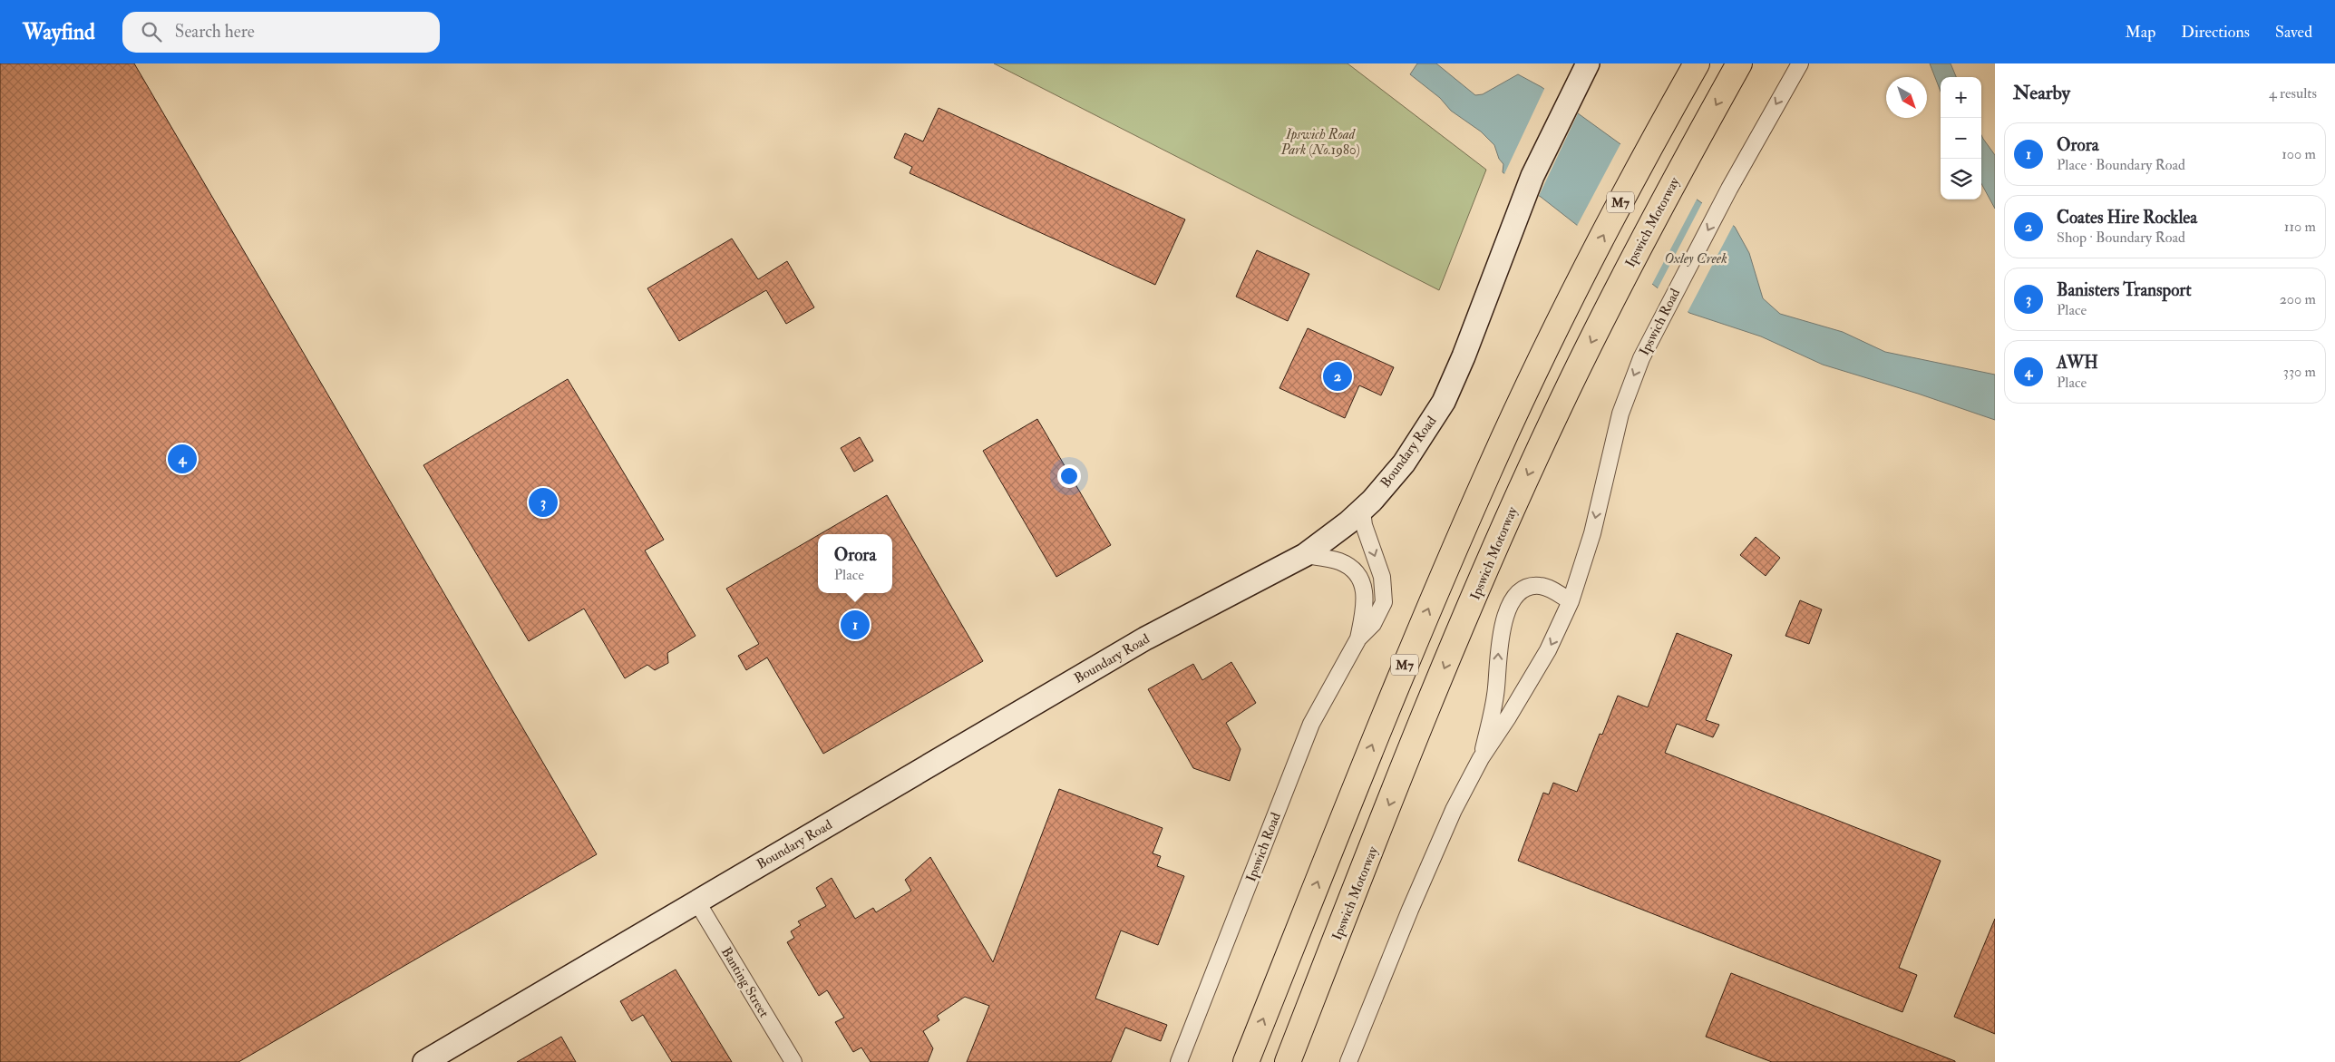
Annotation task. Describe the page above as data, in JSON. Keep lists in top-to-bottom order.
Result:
{
  "streets": {
    "highway": ["M7", "Ipswich Motorway"],
    "main road": ["Boundary Road"],
    "street": ["Ipswich Road", "Banting Street"]
  },
  "crossings": [
    ["Ipswich Road", "Boundary Road"],
    ["Boundary Road", "Banting Street"]
  ],
  "water": ["Oxley Creek"],
  "parks": ["Ipswich Road Park (No.1980)"],
  "north": "bottom right",
  "page": {
    "header": "Wayfind",
    "search": "Search here",
    "nav": ["Map", "Directions", "Saved"],
    "heading": ["Nearby", "4 results"],
    "map_buttons": ["+", "−"],
    "list": [
      {
        "mark": "1",
        "name": "Orora",
        "note": "Place · Boundary Road",
        "value": "100 m"
      },
      {
        "mark": "2",
        "name": "Coates Hire Rocklea",
        "note": "Shop · Boundary Road",
        "value": "110 m"
      },
      {
        "mark": "3",
        "name": "Banisters Transport",
        "note": "Place",
        "value": "200 m"
      },
      {
        "mark": "4",
        "name": "AWH",
        "note": "Place",
        "value": "330 m"
      }
    ],
    "pins": [
      "2",
      "4",
      "3",
      "1"
    ],
    "popup": ["Orora", "Place"]
  }
}
